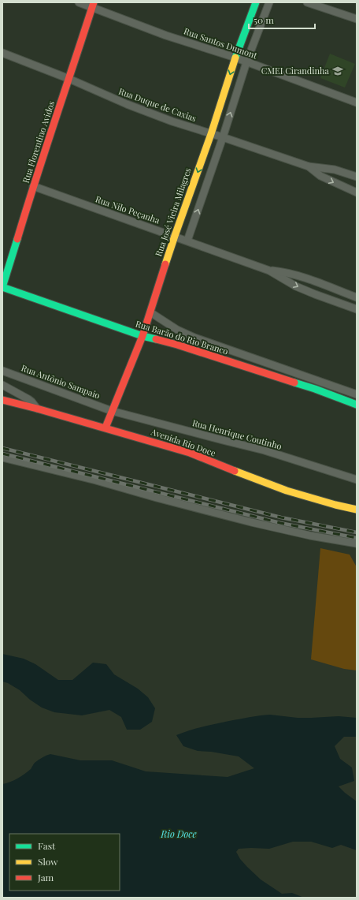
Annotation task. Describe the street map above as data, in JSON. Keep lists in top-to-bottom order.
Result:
{
  "streets": {
    "street": [
      "Rua Santos Dumont",
      "Rua Duque de Caxias",
      "Rua Florentino Avidos",
      "Rua Nilo Peçanha",
      "Rua José Vieira Milagres",
      "Rua Barão do Rio Branco",
      "Rua Antônio Sampaio",
      "Rua Henrique Coutinho",
      "Avenida Rio Doce"
    ]
  },
  "crossings": [
    ["Rua Santos Dumont", "Rua Florentino Avidos"],
    ["Rua Santos Dumont", "Rua José Vieira Milagres"],
    ["Rua Duque de Caxias", "Rua Florentino Avidos"],
    ["Rua Duque de Caxias", "Rua José Vieira Milagres"],
    ["Rua Florentino Avidos", "Rua Nilo Peçanha"],
    ["Rua Florentino Avidos", "Rua Barão do Rio Branco"],
    ["Rua Nilo Peçanha", "Rua José Vieira Milagres"],
    ["Rua José Vieira Milagres", "Rua Barão do Rio Branco"],
    ["Rua José Vieira Milagres", "Rua Antônio Sampaio"],
    ["Rua José Vieira Milagres", "Rua Henrique Coutinho"],
    ["Rua José Vieira Milagres", "Avenida Rio Doce"],
    ["Rua Antônio Sampaio", "Rua Henrique Coutinho"]
  ],
  "water": ["Rio Doce"],
  "places": {
    "school or university": ["CMEI Cirandinha"]
  },
  "legend": ["Fast", "Slow", "Jam"],
  "scale_bar": "50 m"
}
